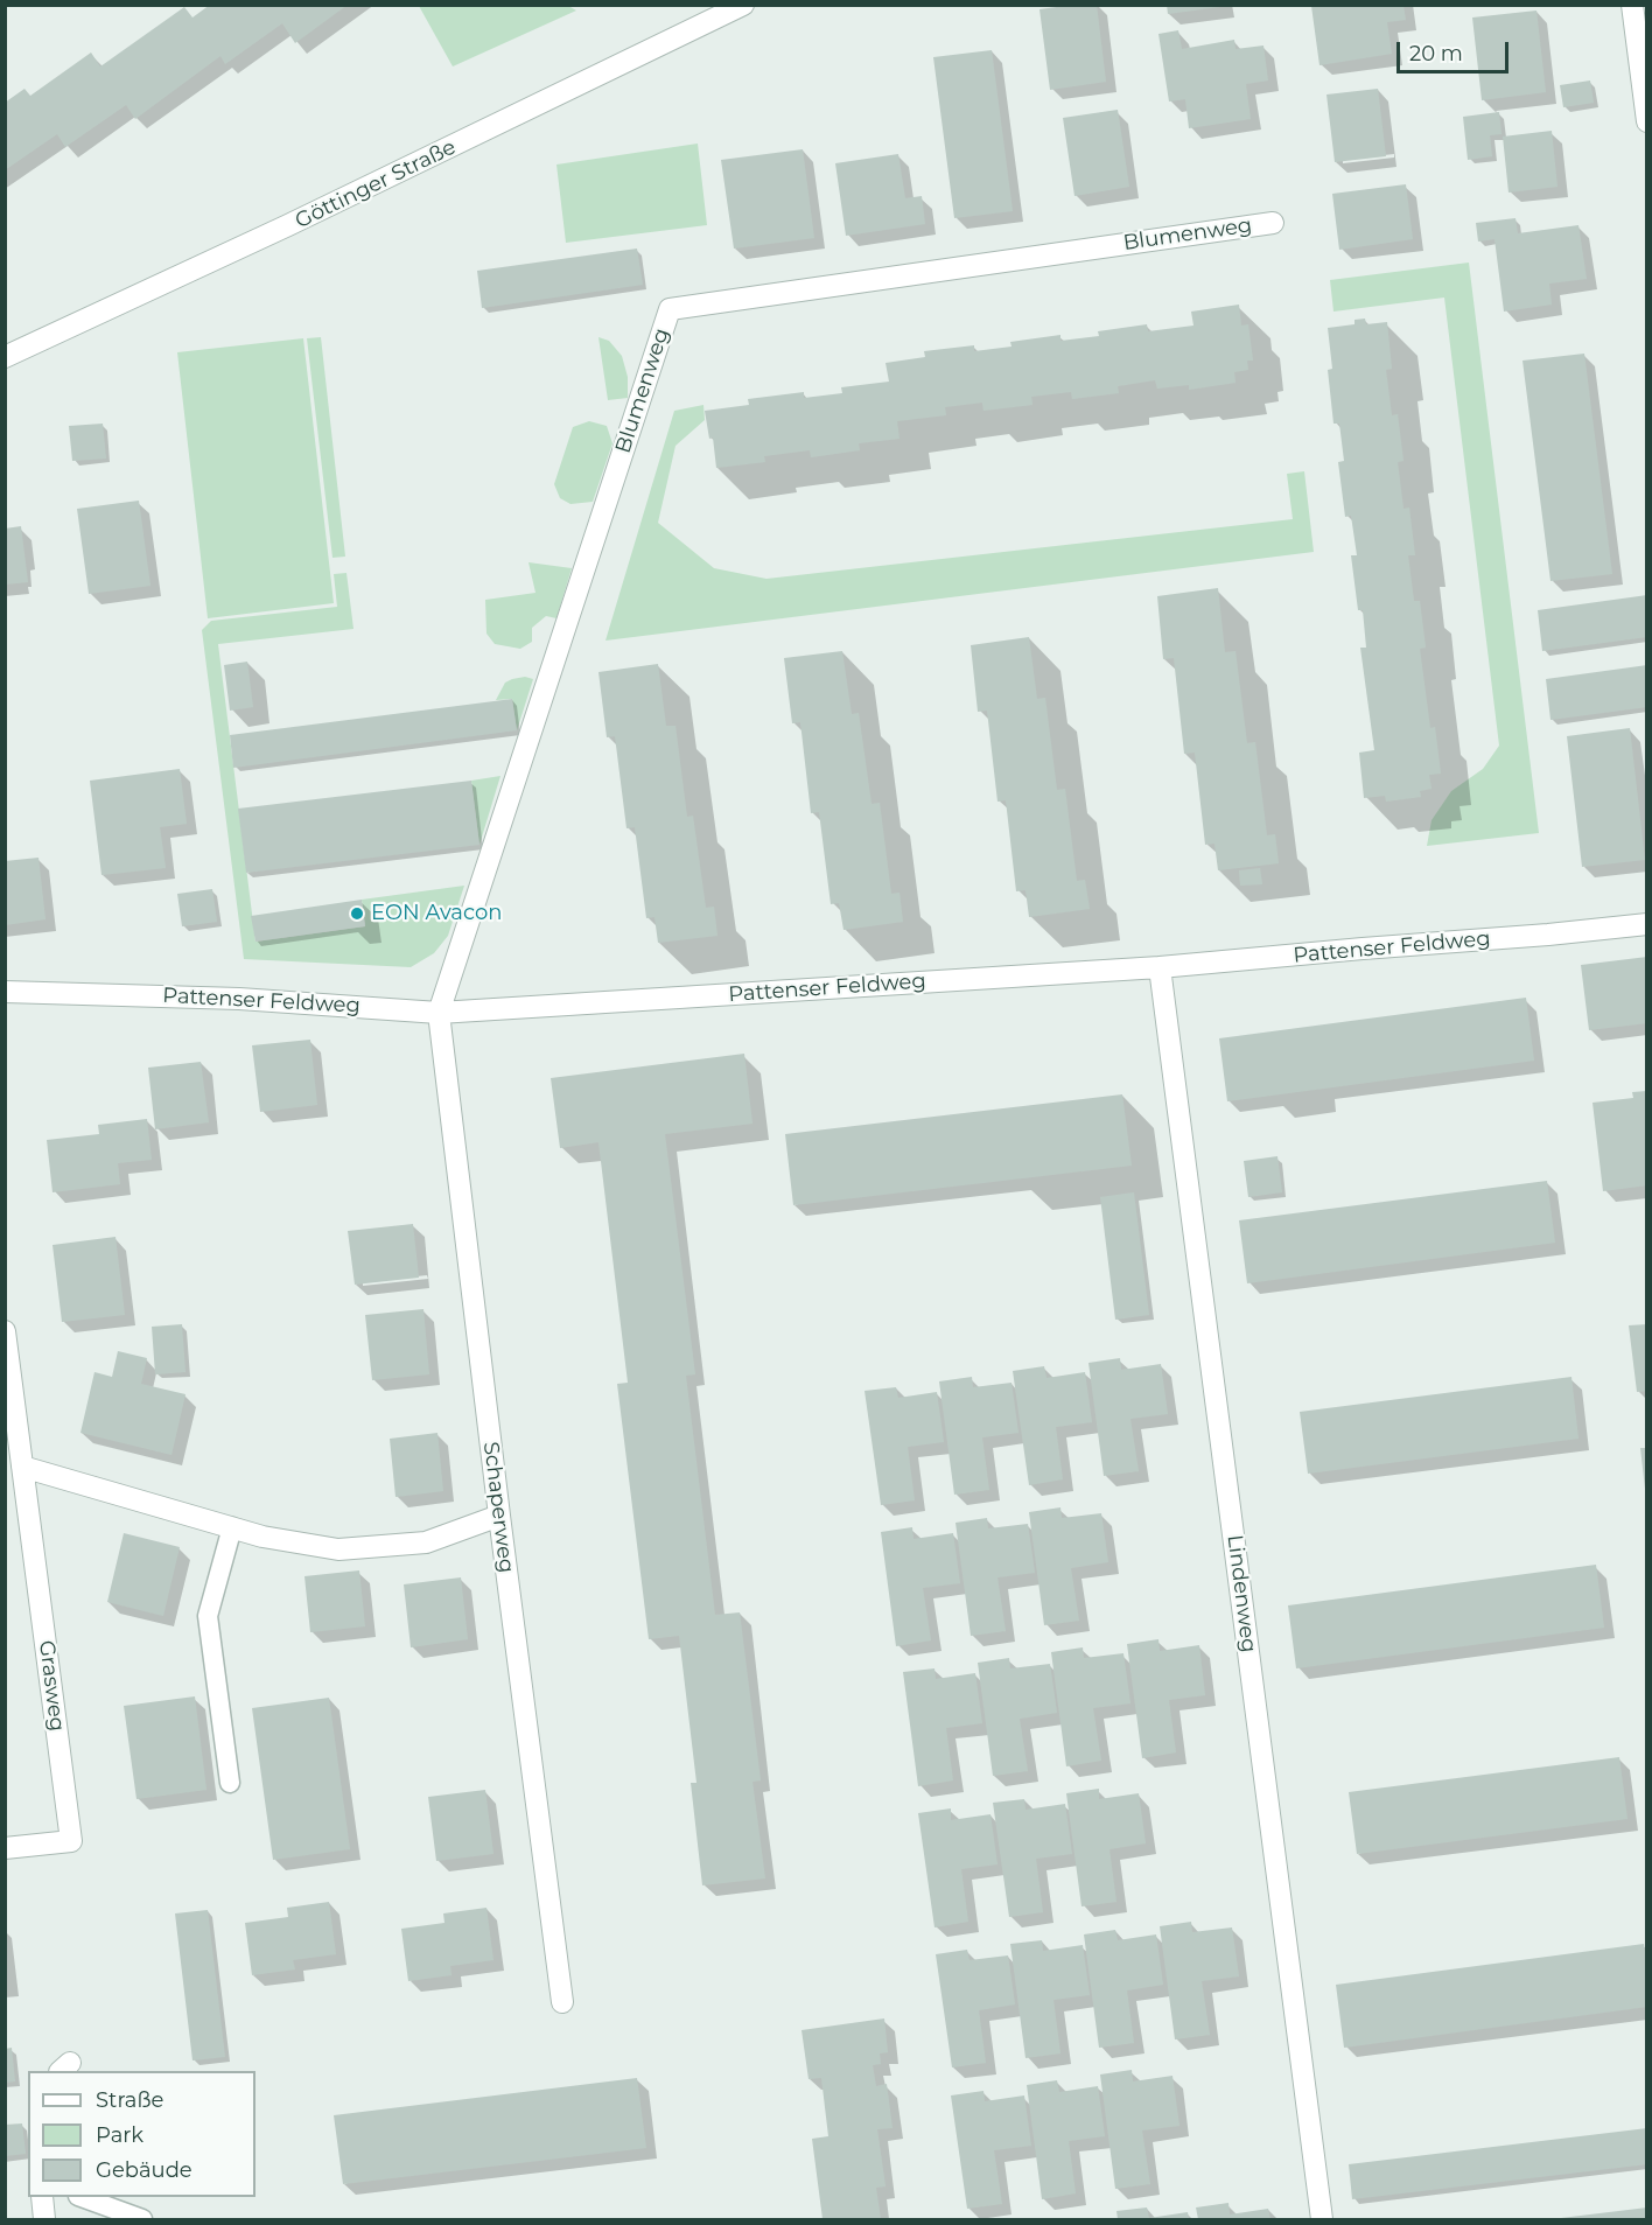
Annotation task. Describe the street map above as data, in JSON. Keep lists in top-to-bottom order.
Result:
{
  "streets": {
    "street": [
      "Göttinger Straße",
      "Blumenweg",
      "Pattenser Feldweg",
      "Schaperweg",
      "Lindenweg",
      "Grasweg"
    ]
  },
  "crossings": [
    ["Blumenweg", "Pattenser Feldweg"],
    ["Blumenweg", "Schaperweg"],
    ["Pattenser Feldweg", "Schaperweg"],
    ["Pattenser Feldweg", "Lindenweg"]
  ],
  "places": ["EON Avacon"],
  "legend": ["Straße", "Park", "Gebäude"],
  "scale_bar": "20 m"
}
